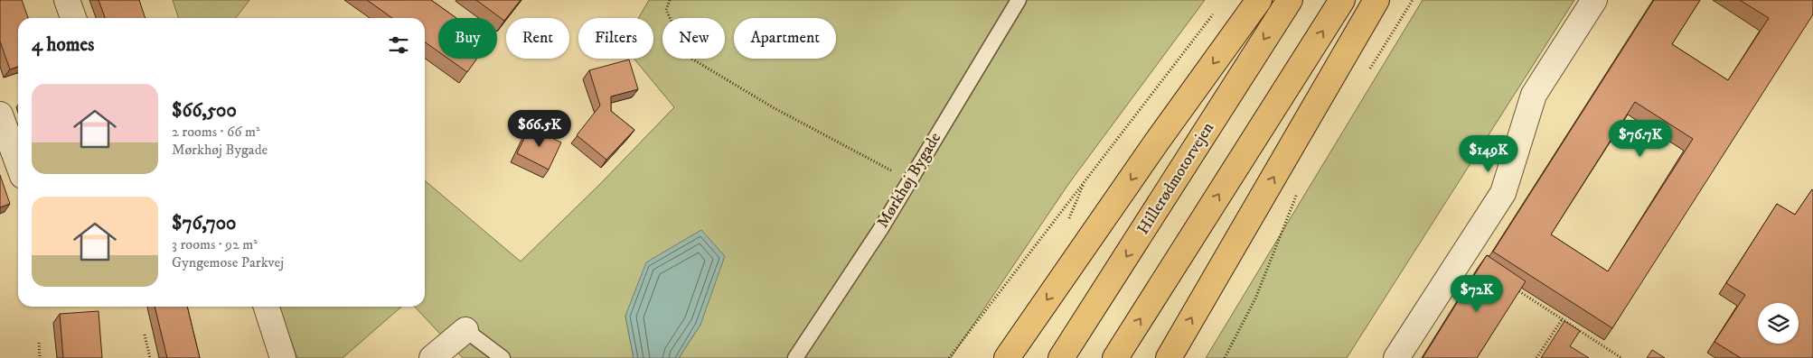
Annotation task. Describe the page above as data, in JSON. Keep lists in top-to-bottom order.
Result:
{
  "streets": {
    "highway": ["Hillerødmotorvejen"],
    "lane": ["Mørkhøj Bygade"]
  },
  "page": {
    "chip": [
      "Buy",
      "Rent",
      "Filters",
      "New",
      "Apartment"
    ],
    "heading": "4 homes",
    "list": [
      {
        "name": "$66,500",
        "note": "2 rooms · 66 m² · Mørkhøj Bygade"
      },
      {
        "name": "$76,700",
        "note": "3 rooms · 92 m² · Gyngemose Parkvej"
      }
    ],
    "price": [
      "$66.5K",
      "$76.7K",
      "$149K",
      "$72K"
    ]
  }
}
